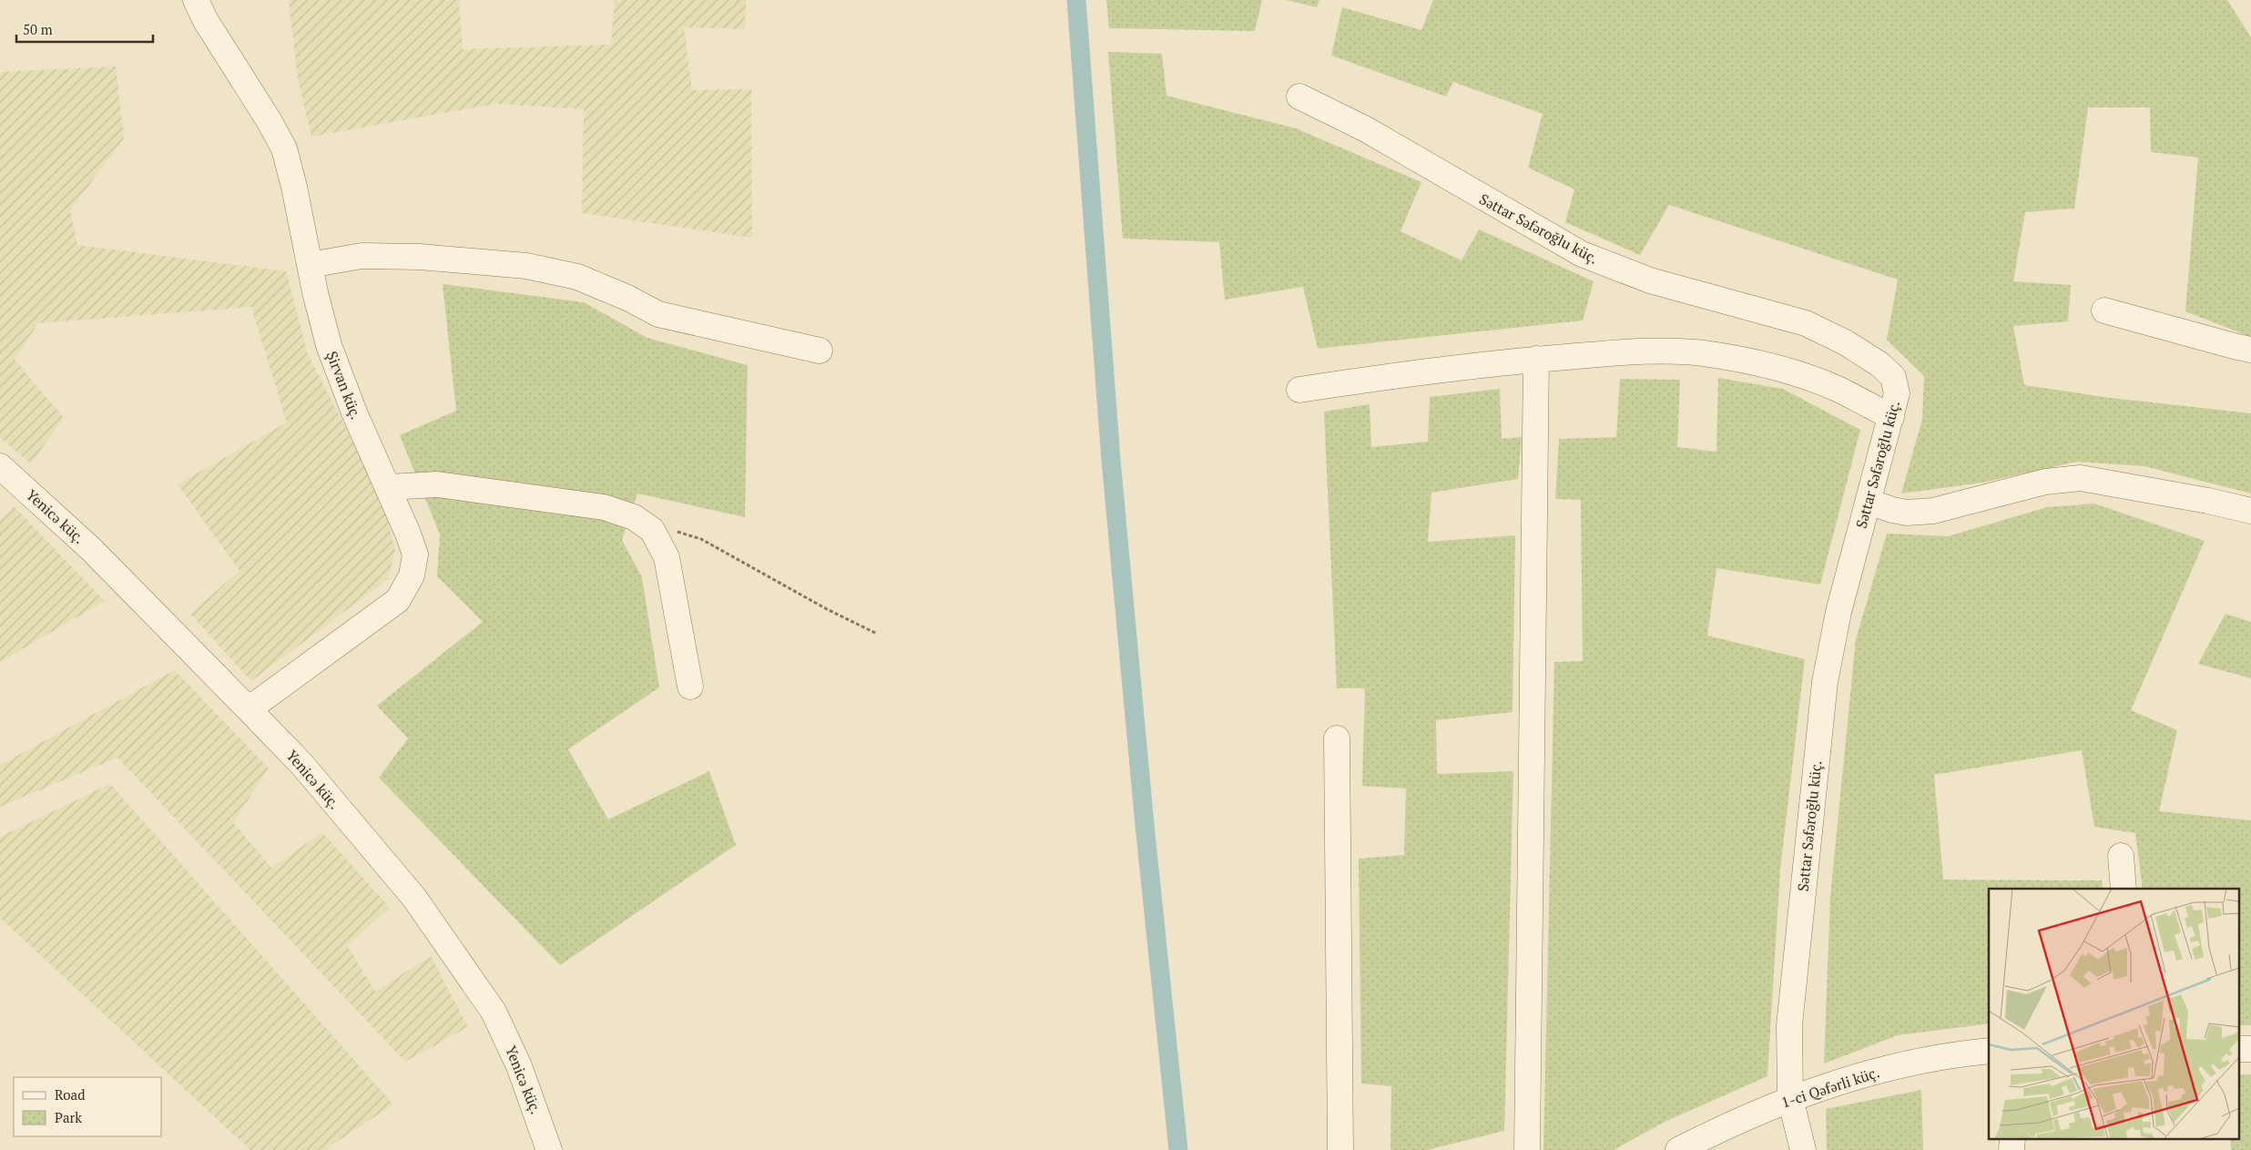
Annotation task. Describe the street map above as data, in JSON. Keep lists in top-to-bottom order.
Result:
{
  "streets": {
    "street": [
      "Səttar Səfəroğlu küç.",
      "Şirvan küç.",
      "Yenicə küç.",
      "1-ci Qəfərli küç."
    ]
  },
  "crossings": [
    ["Səttar Səfəroğlu küç.", "1-ci Qəfərli küç."],
    ["Şirvan küç.", "Yenicə küç."]
  ],
  "legend": ["Road", "Park"],
  "scale_bar": "50 m"
}
